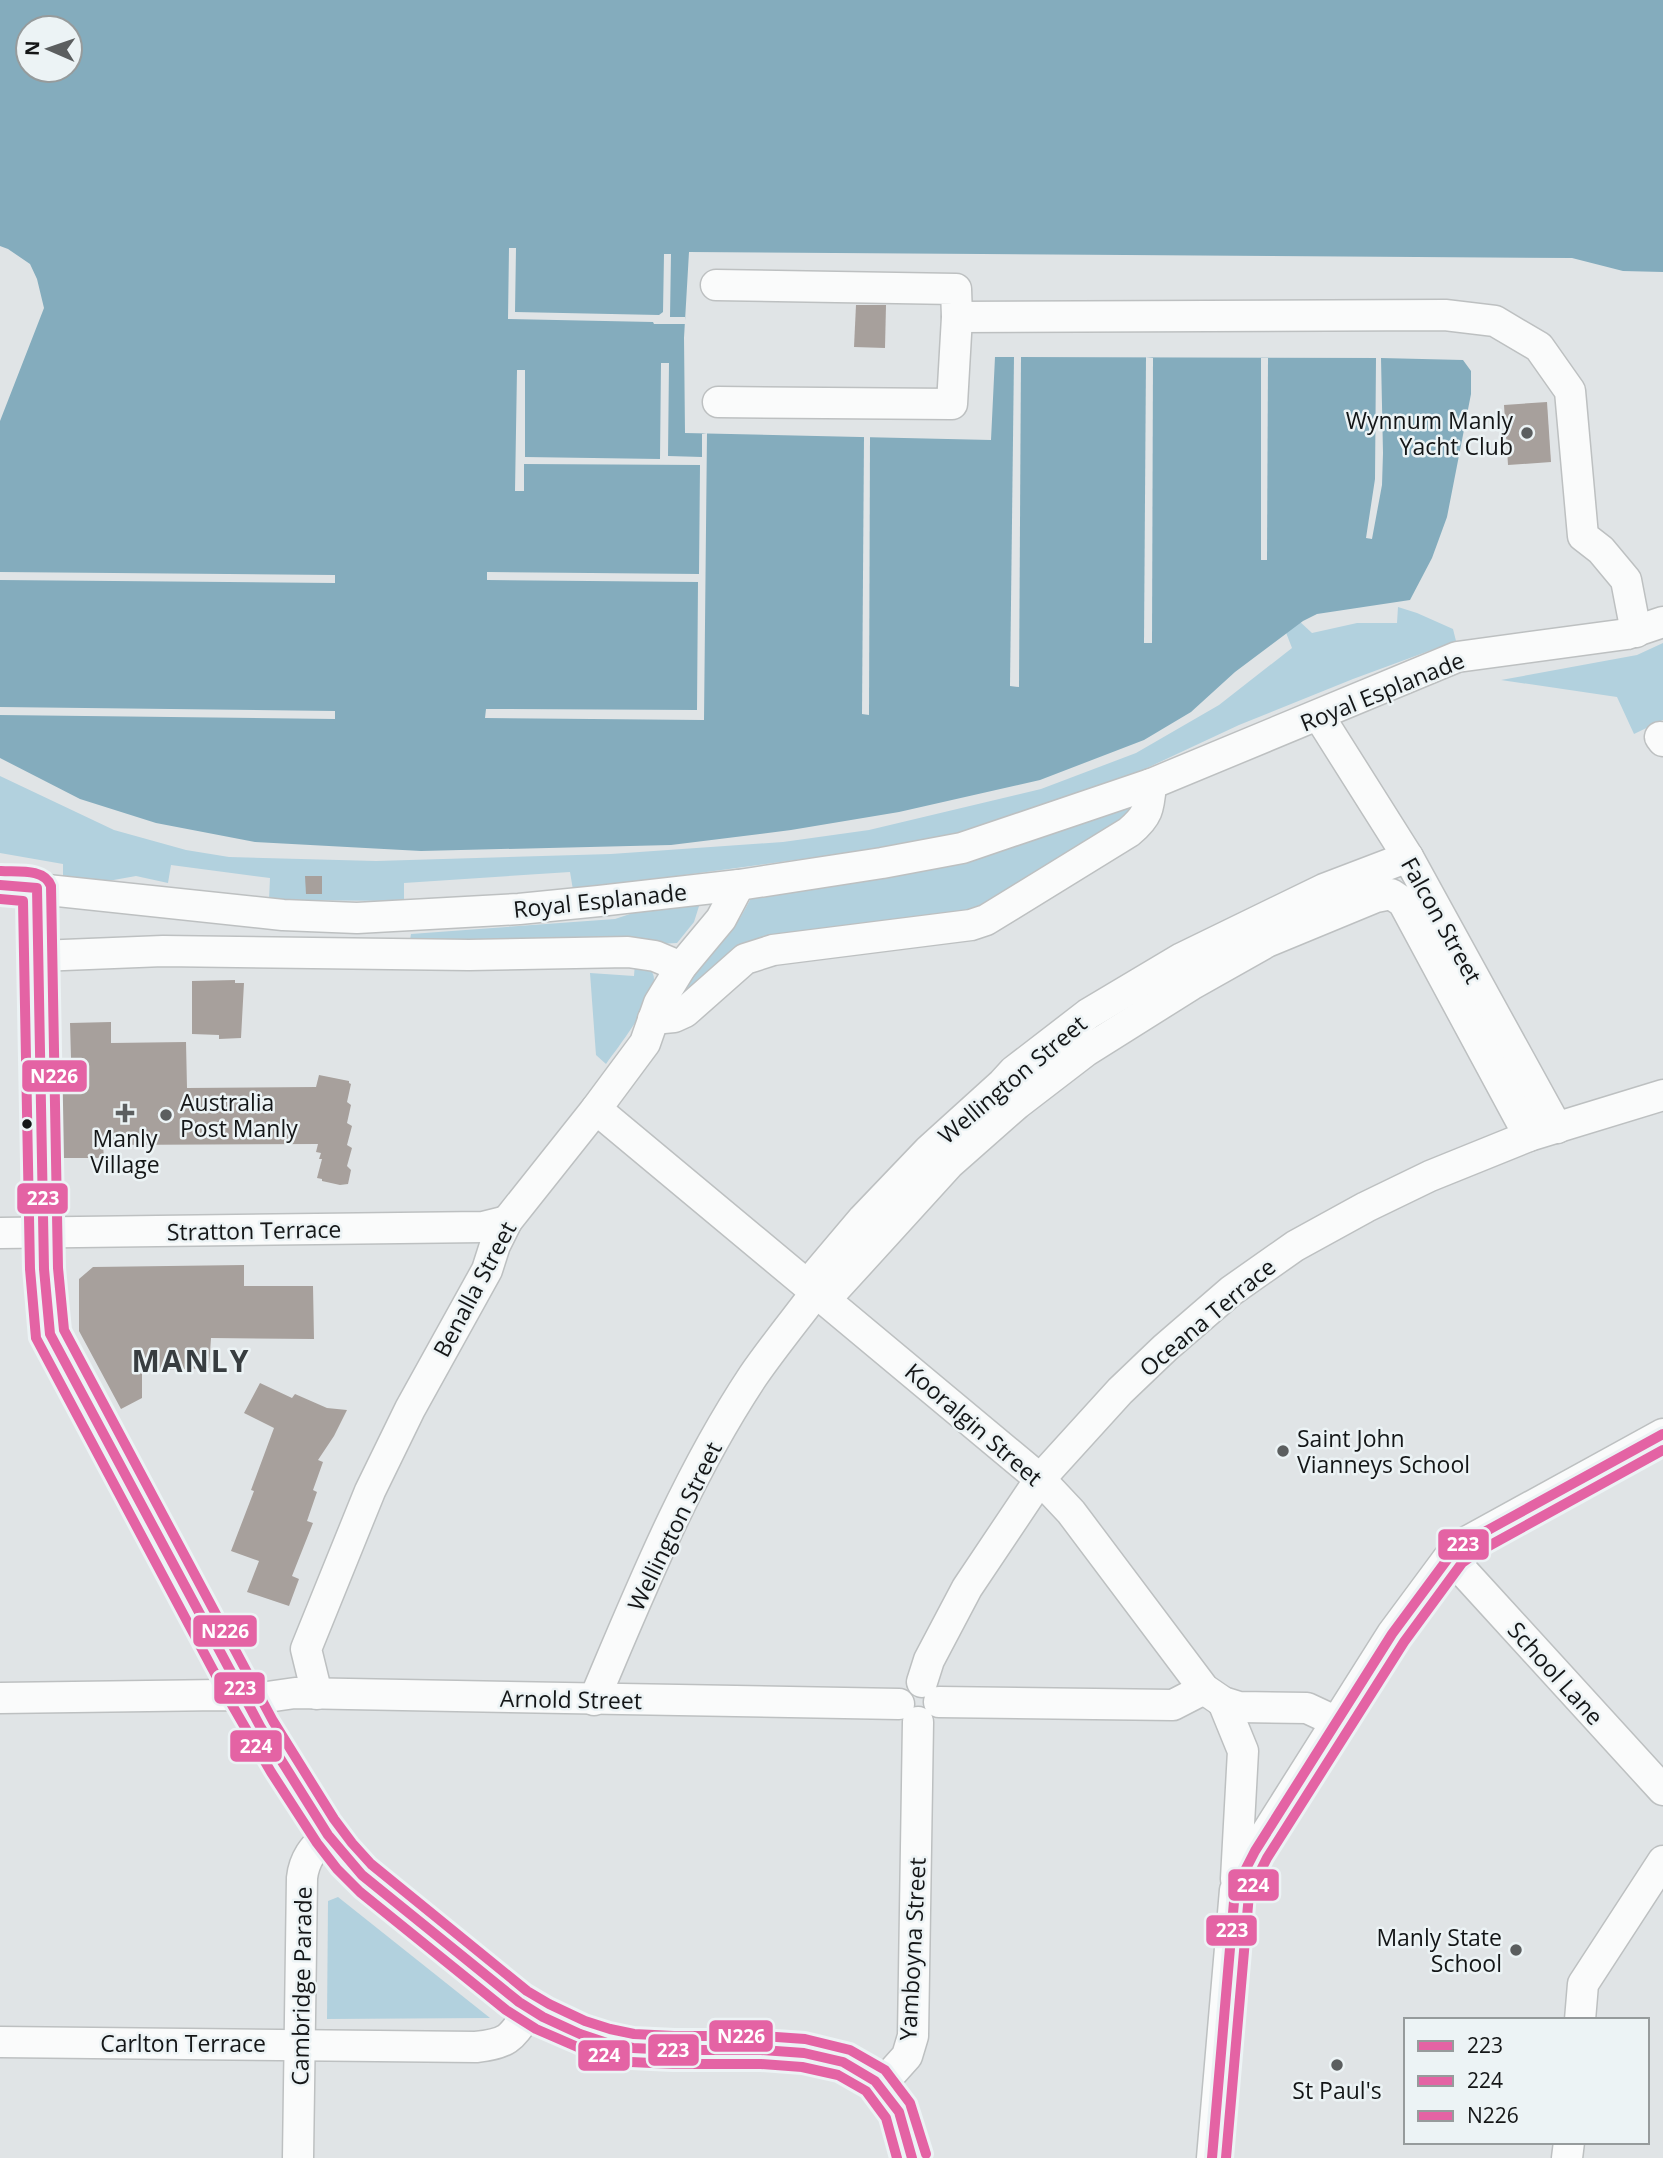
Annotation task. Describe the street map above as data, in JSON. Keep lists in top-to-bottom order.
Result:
{
  "streets": {
    "street": [
      "Royal Esplanade",
      "Falcon Street",
      "Wellington Street",
      "Stratton Terrace",
      "Benalla Street",
      "Oceana Terrace",
      "Kooralgin Street",
      "School Lane",
      "Arnold Street",
      "Yamboyna Street",
      "Cambridge Parade",
      "Carlton Terrace"
    ]
  },
  "crossings": [
    ["Royal Esplanade", "Falcon Street"],
    ["Royal Esplanade", "Benalla Street"],
    ["Falcon Street", "Wellington Street"],
    ["Falcon Street", "Oceana Terrace"],
    ["Wellington Street", "Kooralgin Street"],
    ["Wellington Street", "Arnold Street"],
    ["Stratton Terrace", "Benalla Street"],
    ["Benalla Street", "Kooralgin Street"],
    ["Benalla Street", "Arnold Street"],
    ["Oceana Terrace", "Kooralgin Street"],
    ["Oceana Terrace", "Arnold Street"],
    ["Oceana Terrace", "Yamboyna Street"],
    ["Kooralgin Street", "Arnold Street"],
    ["Arnold Street", "Yamboyna Street"],
    ["Cambridge Parade", "Carlton Terrace"]
  ],
  "districts": ["MANLY"],
  "places": {
    "other": [
      "Wynnum Manly Yacht Club",
      "Australia Post Manly",
      "Saint John Vianneys School",
      "Manly State School",
      "St Paul's"
    ],
    "health": ["Manly Village"]
  },
  "lines": ["transit line N226", "transit line 223", "transit line 224"],
  "legend": ["223", "224", "N226"],
  "north": "left"
}
